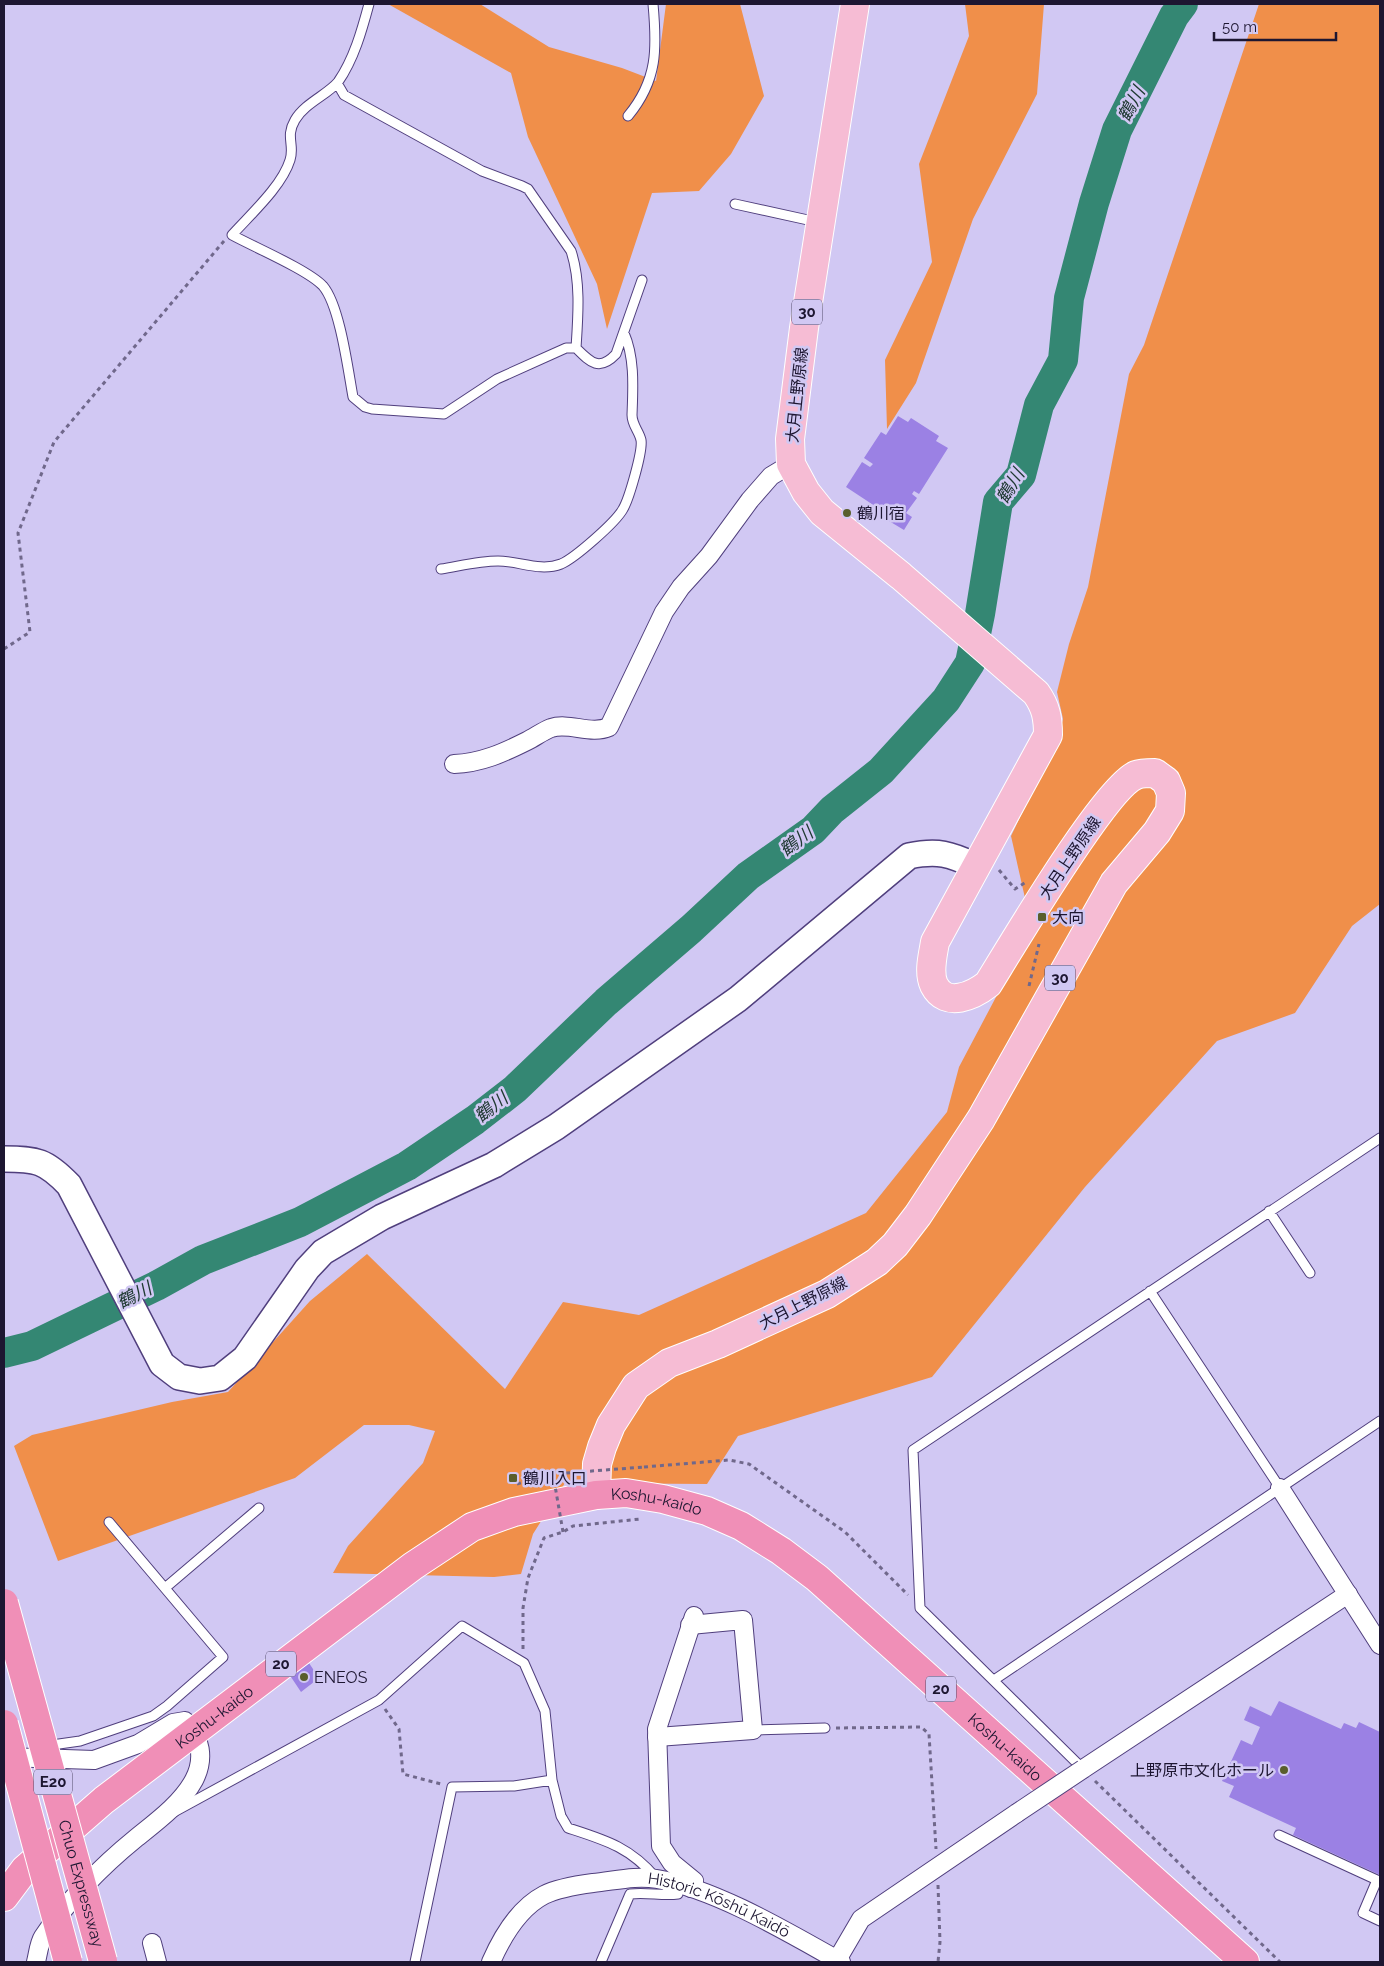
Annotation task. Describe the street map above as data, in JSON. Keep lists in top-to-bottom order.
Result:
{
  "streets": {
    "highway": [
      "Koshu-kaido",
      "20",
      "E20",
      "Chuo Expressway"
    ],
    "main road": ["30", "大月上野原線"],
    "street": ["Historic Kōshū Kaidō"]
  },
  "crossings": [
    ["大月上野原線", "Koshu-kaido"]
  ],
  "water": ["鶴川"],
  "places": {
    "other": ["鶴川宿", "ENEOS", "上野原市文化ホール"],
    "transit": ["大向", "鶴川入口"]
  },
  "scale_bar": "50 m"
}
